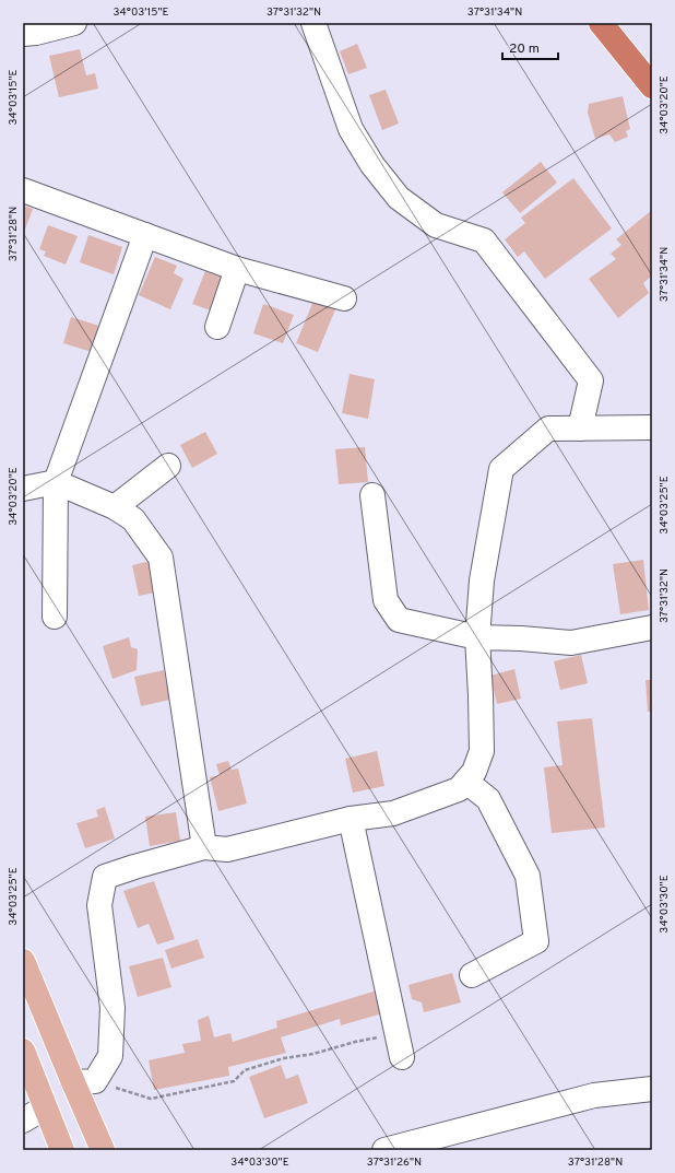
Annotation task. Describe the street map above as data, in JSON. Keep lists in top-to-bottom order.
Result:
{
  "scale_bar": "20 m",
  "coordinates": [
    "34°03'15\"E",
    "37°31'32\"N",
    "37°31'34\"N",
    "34°03'20\"E",
    "37°31'28\"N",
    "34°03'25\"E",
    "34°03'30\"E",
    "37°31'26\"N"
  ]
}
